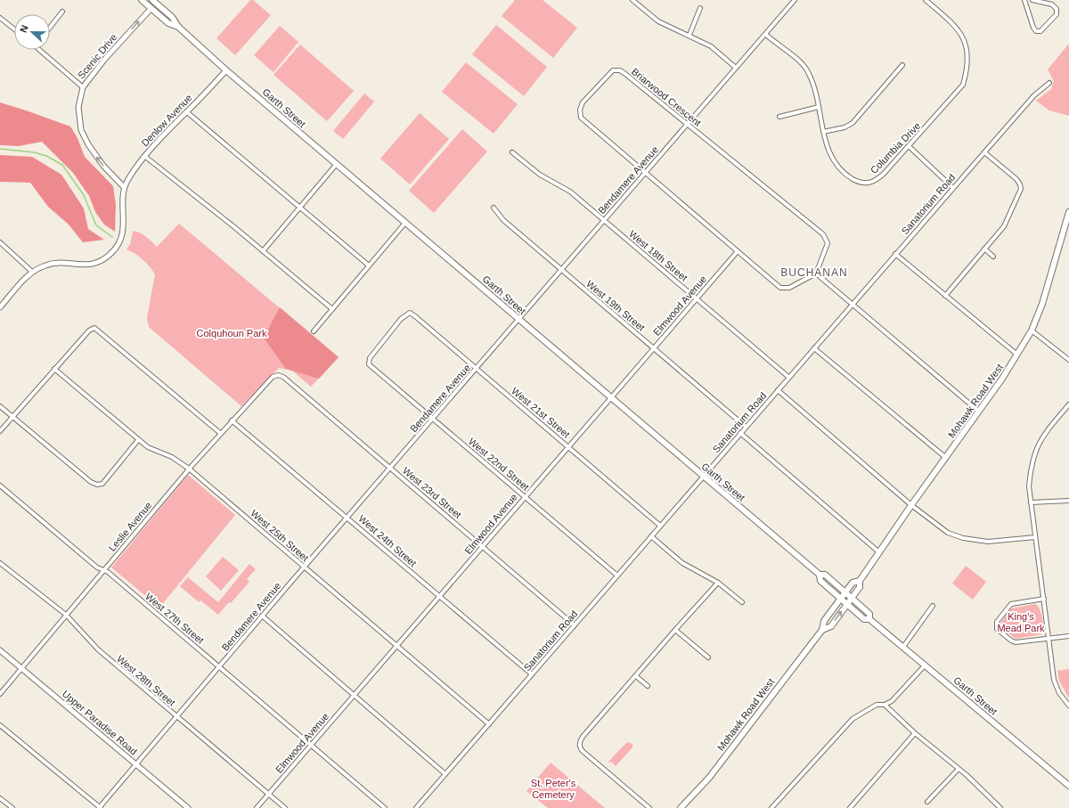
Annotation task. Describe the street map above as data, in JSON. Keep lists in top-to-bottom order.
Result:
{
  "streets": {
    "main road": ["Garth Street", "Mohawk Road West"],
    "street": [
      "Scenic Drive",
      "Briarwood Crescent",
      "Denlow Avenue",
      "Columbia Drive",
      "Bendamere Avenue",
      "Sanatorium Road",
      "West 18th Street",
      "West 19th Street",
      "Elmwood Avenue",
      "West 21st Street",
      "West 22nd Street",
      "West 23rd Street",
      "Leslie Avenue",
      "West 25th Street",
      "West 24th Street",
      "West 27th Street",
      "West 28th Street",
      "Upper Paradise Road"
    ]
  },
  "crossings": [
    ["Scenic Drive", "Garth Street"],
    ["Scenic Drive", "Denlow Avenue"],
    ["Briarwood Crescent", "Bendamere Avenue"],
    ["Briarwood Crescent", "Elmwood Avenue"],
    ["Garth Street", "Denlow Avenue"],
    ["Garth Street", "Bendamere Avenue"],
    ["Garth Street", "Sanatorium Road"],
    ["Garth Street", "Elmwood Avenue"],
    ["Garth Street", "Mohawk Road West"],
    ["Columbia Drive", "Bendamere Avenue"],
    ["Bendamere Avenue", "West 18th Street"],
    ["Bendamere Avenue", "West 19th Street"],
    ["Bendamere Avenue", "West 21st Street"],
    ["Bendamere Avenue", "West 22nd Street"],
    ["Bendamere Avenue", "West 23rd Street"],
    ["Bendamere Avenue", "West 25th Street"],
    ["Bendamere Avenue", "West 24th Street"],
    ["Bendamere Avenue", "West 27th Street"],
    ["Bendamere Avenue", "West 28th Street"],
    ["Bendamere Avenue", "Upper Paradise Road"],
    ["Sanatorium Road", "West 18th Street"],
    ["Sanatorium Road", "West 19th Street"],
    ["Sanatorium Road", "West 21st Street"],
    ["Sanatorium Road", "West 22nd Street"],
    ["Sanatorium Road", "West 23rd Street"],
    ["Sanatorium Road", "West 25th Street"],
    ["Sanatorium Road", "West 24th Street"],
    ["West 18th Street", "Elmwood Avenue"],
    ["West 19th Street", "Elmwood Avenue"],
    ["Elmwood Avenue", "West 21st Street"],
    ["Elmwood Avenue", "West 22nd Street"],
    ["Elmwood Avenue", "West 23rd Street"],
    ["Elmwood Avenue", "West 25th Street"],
    ["Elmwood Avenue", "West 24th Street"],
    ["Elmwood Avenue", "West 27th Street"],
    ["Elmwood Avenue", "West 28th Street"],
    ["West 21st Street", "West 22nd Street"],
    ["West 23rd Street", "Leslie Avenue"],
    ["Leslie Avenue", "West 25th Street"],
    ["Leslie Avenue", "West 24th Street"],
    ["Leslie Avenue", "West 27th Street"],
    ["Leslie Avenue", "West 28th Street"],
    ["Leslie Avenue", "Upper Paradise Road"]
  ],
  "one_way": ["Scenic Drive"],
  "districts": ["BUCHANAN"],
  "parks": ["Colquhoun Park", "King's Mead Park", "St. Peter's Cemetery"],
  "north": "left"
}
